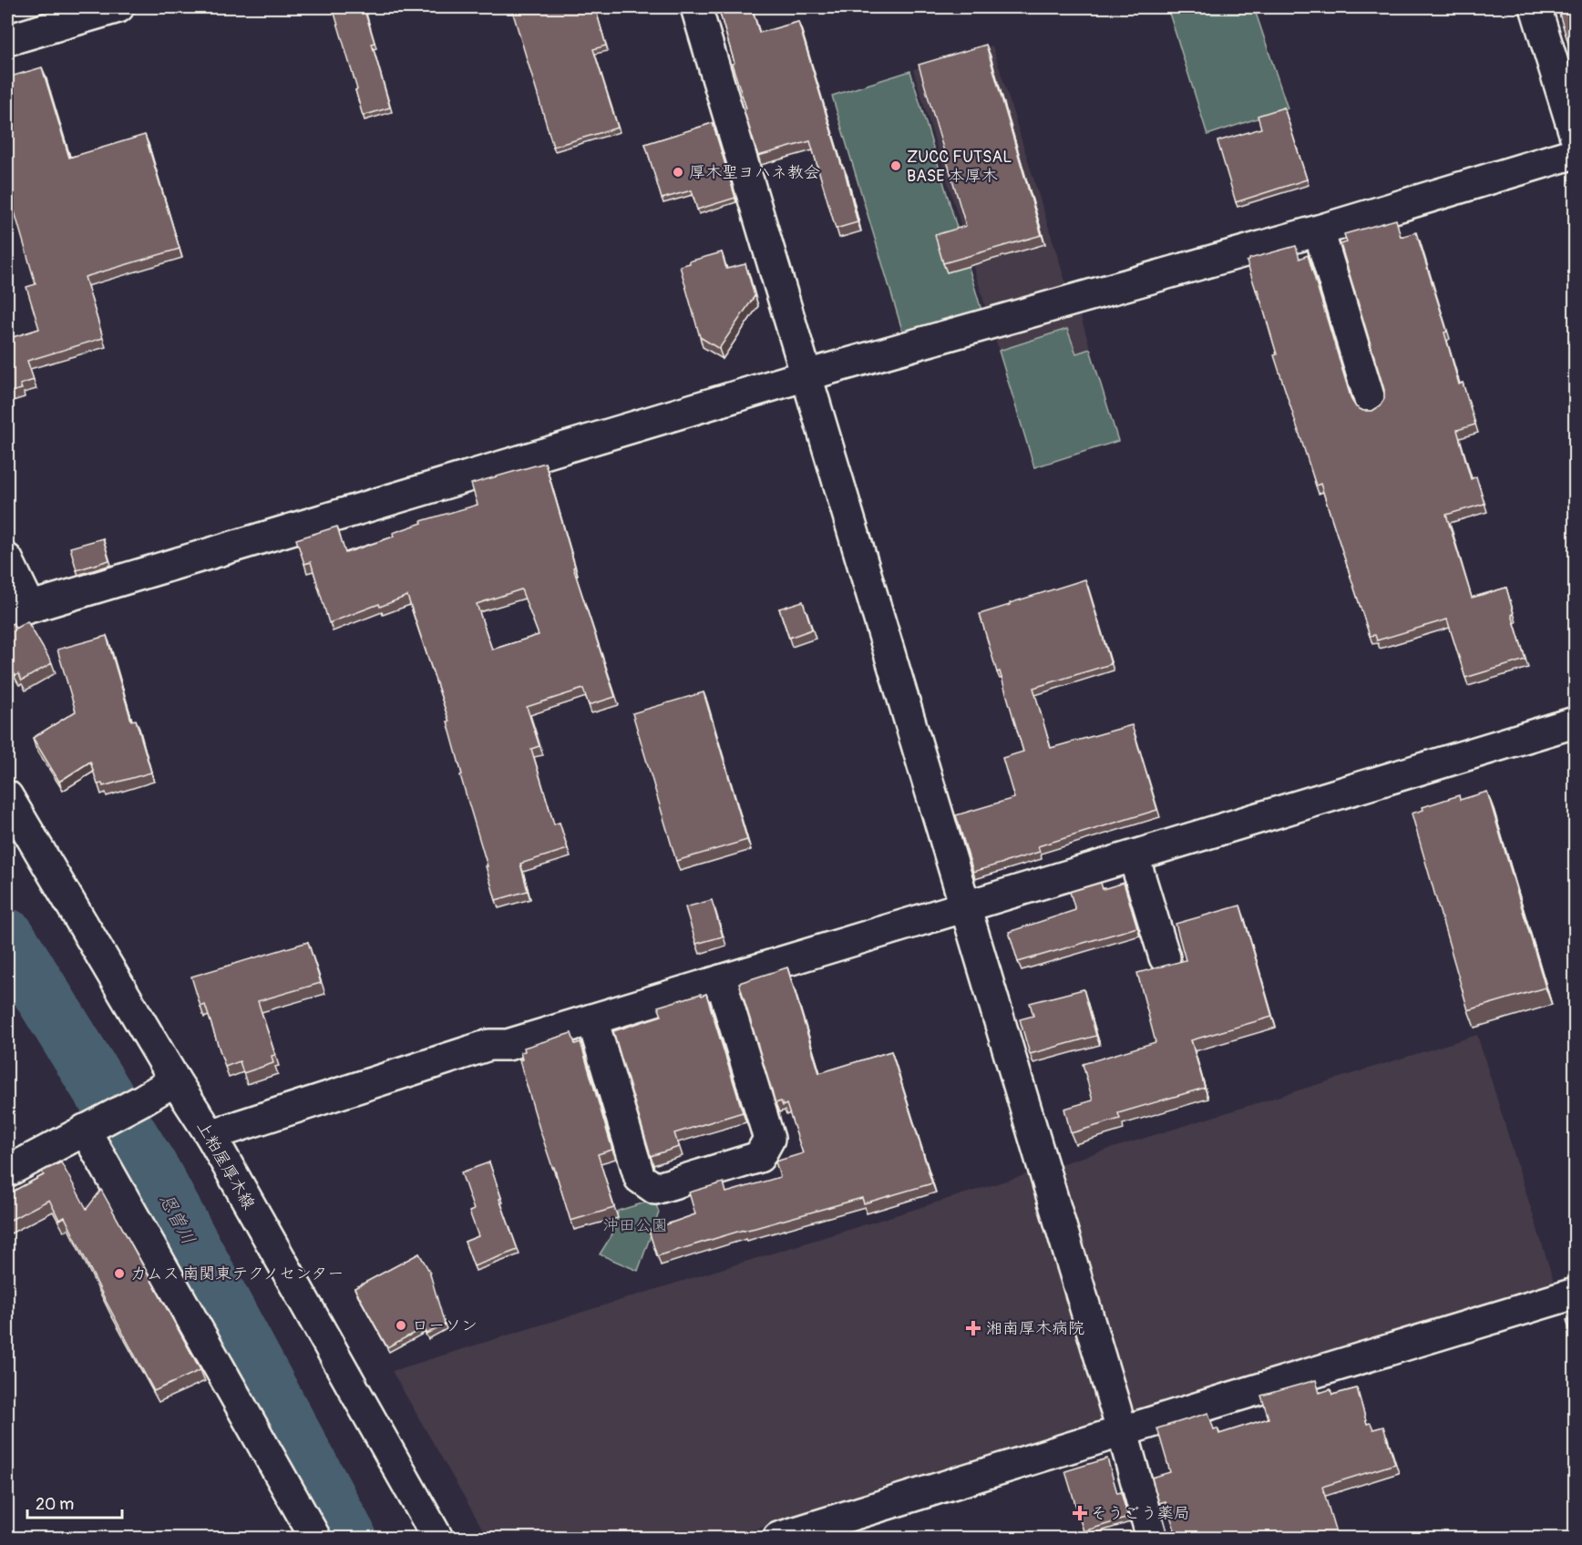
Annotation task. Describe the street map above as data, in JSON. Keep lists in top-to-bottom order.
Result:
{
  "streets": {
    "street": ["上粕屋厚木線"]
  },
  "water": ["恩曽川"],
  "parks": ["沖田公園"],
  "places": {
    "other": [
      "ZUCC FUTSAL BASE 本厚木",
      "厚木聖ヨハネ教会",
      "カムス 南関東テクノセンター",
      "ローソン"
    ],
    "health": ["湘南厚木病院", "そうごう薬局"]
  },
  "scale_bar": "20 m"
}
